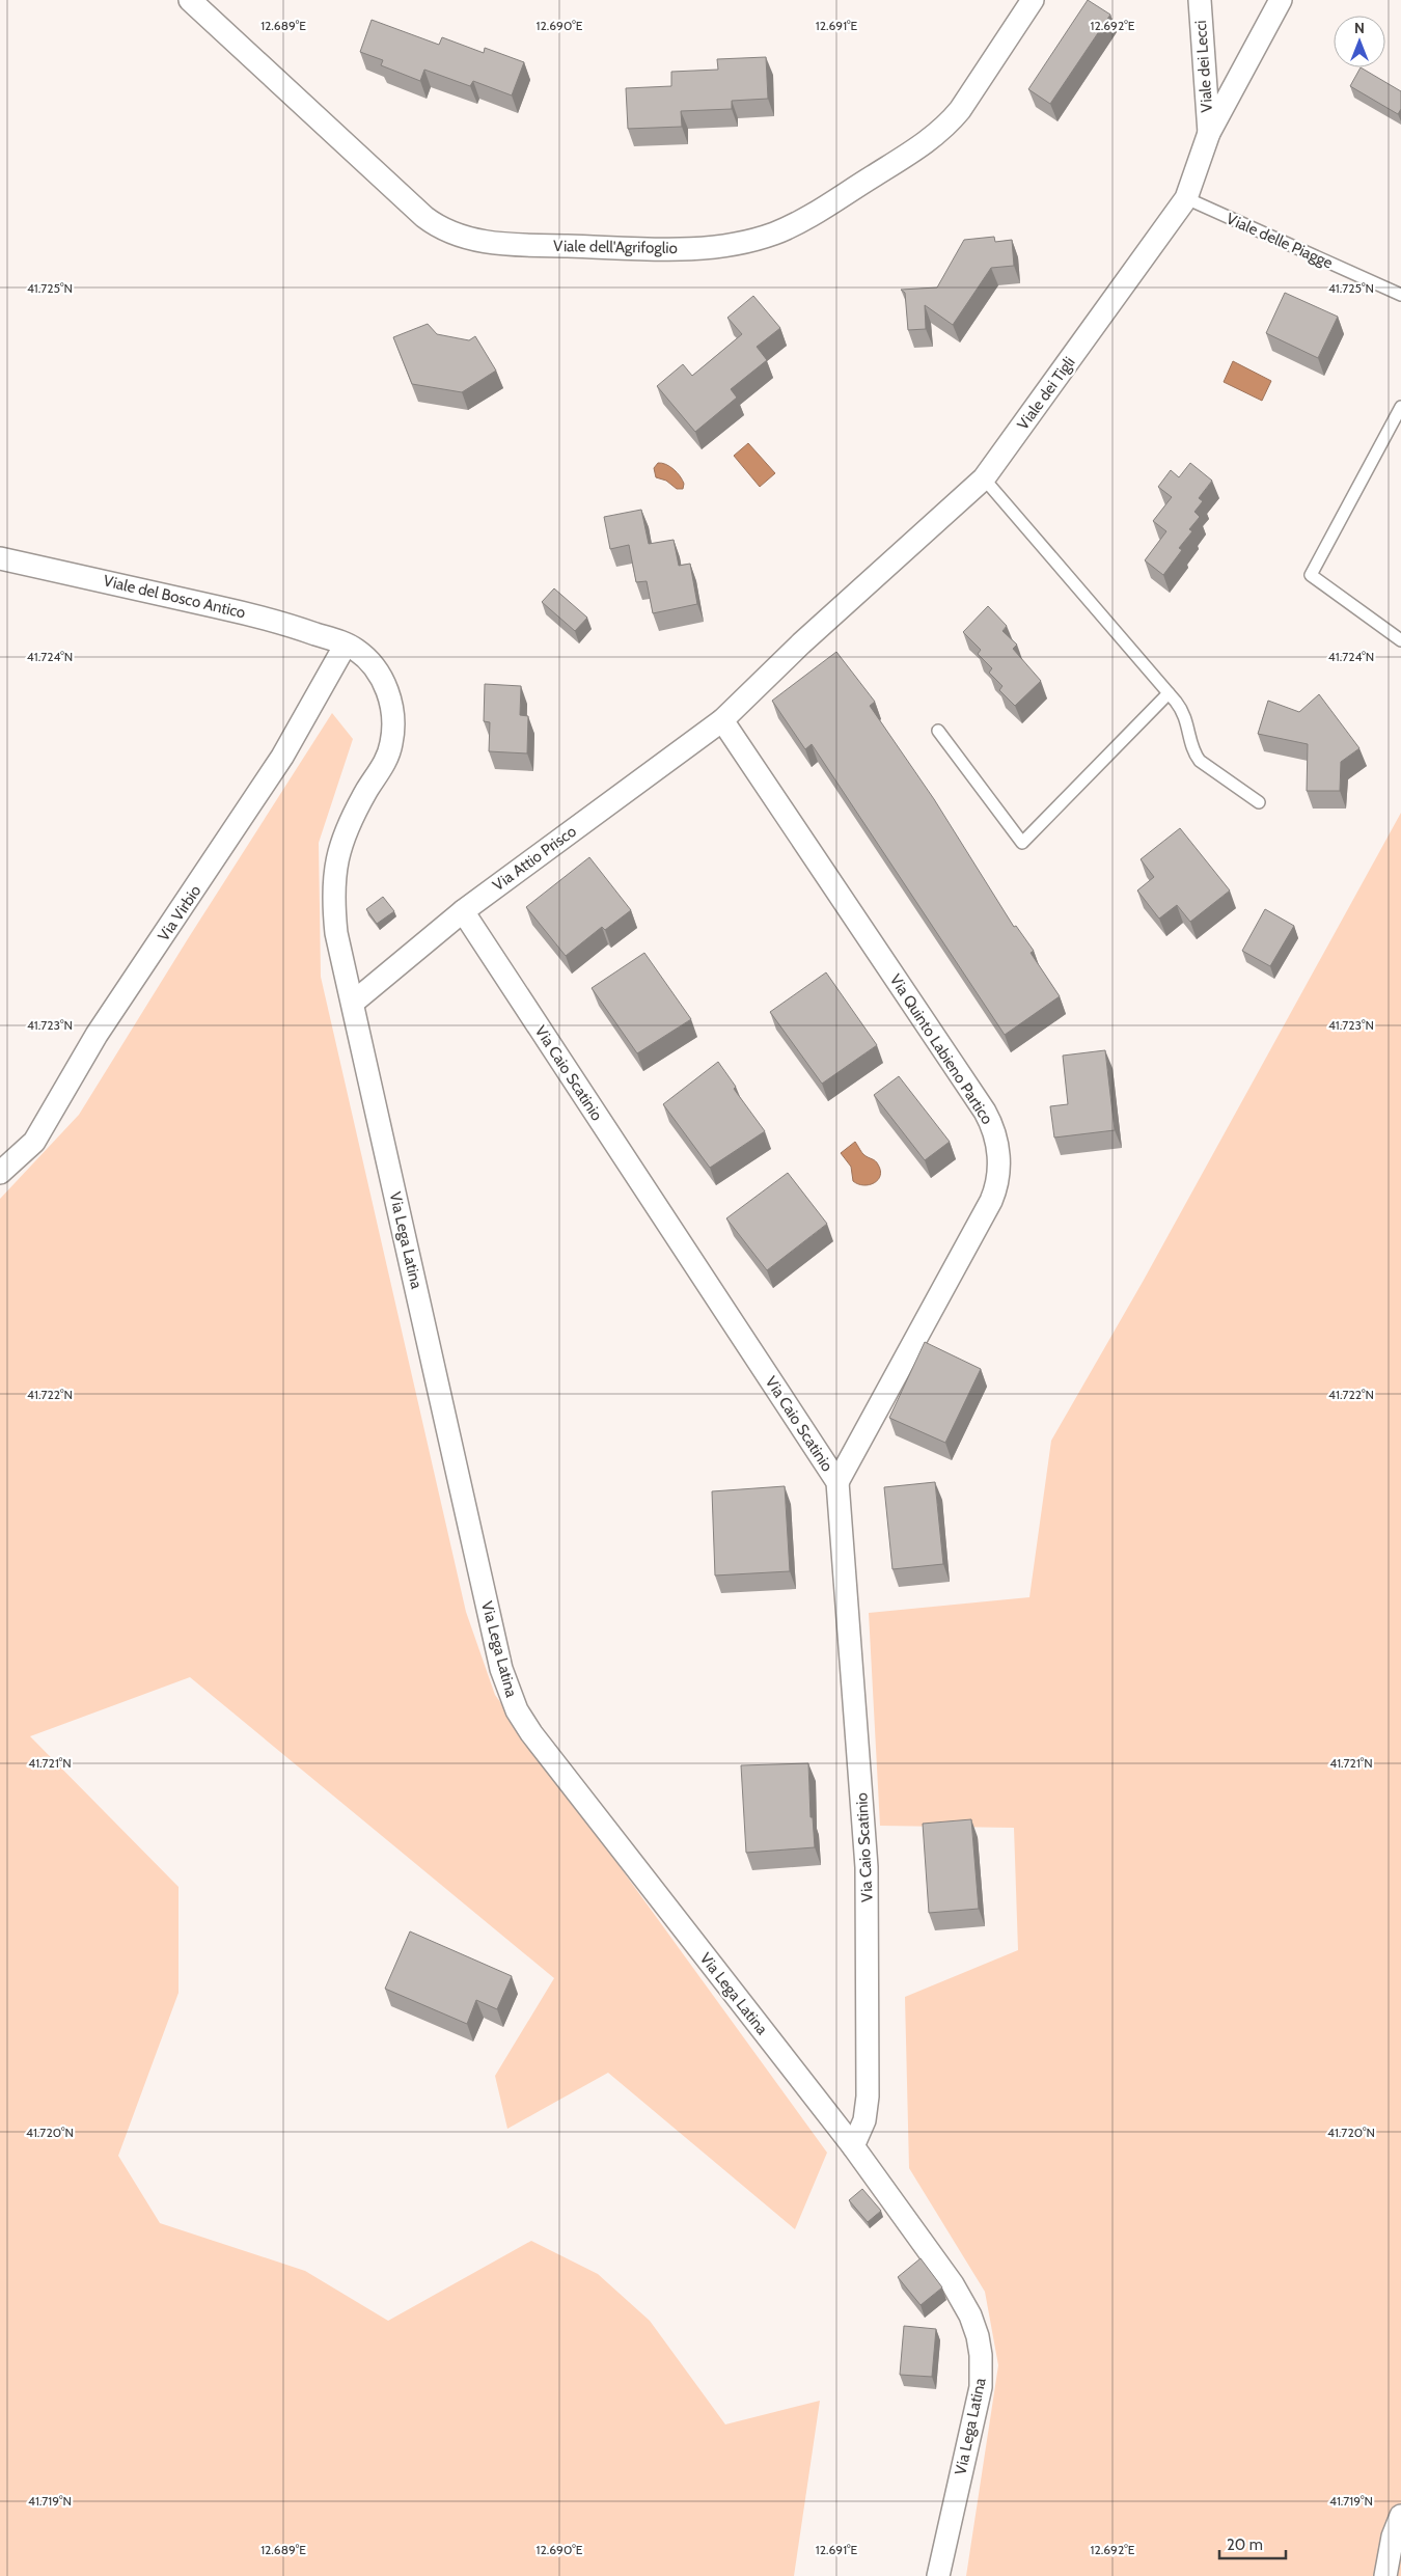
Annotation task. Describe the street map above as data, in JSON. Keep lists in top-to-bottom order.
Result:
{
  "streets": {
    "street": [
      "Viale dei Lecci",
      "Viale dell'Agrifoglio",
      "Viale dei Tigli",
      "Viale del Bosco Antico",
      "Via Attio Prisco",
      "Via Virbio",
      "Via Quinto Labieno Partico",
      "Via Caio Scatinio",
      "Via Lega Latina"
    ],
    "lane": ["Viale delle Piagge"]
  },
  "crossings": [
    ["Viale dei Lecci", "Viale dei Tigli"],
    ["Viale delle Piagge", "Viale dei Tigli"],
    ["Viale dei Tigli", "Via Attio Prisco"],
    ["Viale dei Tigli", "Via Quinto Labieno Partico"],
    ["Viale del Bosco Antico", "Via Virbio"],
    ["Viale del Bosco Antico", "Via Lega Latina"],
    ["Via Attio Prisco", "Via Quinto Labieno Partico"],
    ["Via Attio Prisco", "Via Caio Scatinio"],
    ["Via Attio Prisco", "Via Lega Latina"],
    ["Via Virbio", "Via Lega Latina"],
    ["Via Quinto Labieno Partico", "Via Caio Scatinio"],
    ["Via Caio Scatinio", "Via Lega Latina"]
  ],
  "scale_bar": "20 m",
  "north": "top",
  "coordinates": [
    "12.689°E",
    "12.690°E",
    "12.691°E",
    "12.692°E",
    "41.725°N",
    "41.724°N",
    "41.723°N",
    "41.722°N",
    "41.721°N",
    "41.720°N",
    "41.719°N"
  ]
}
